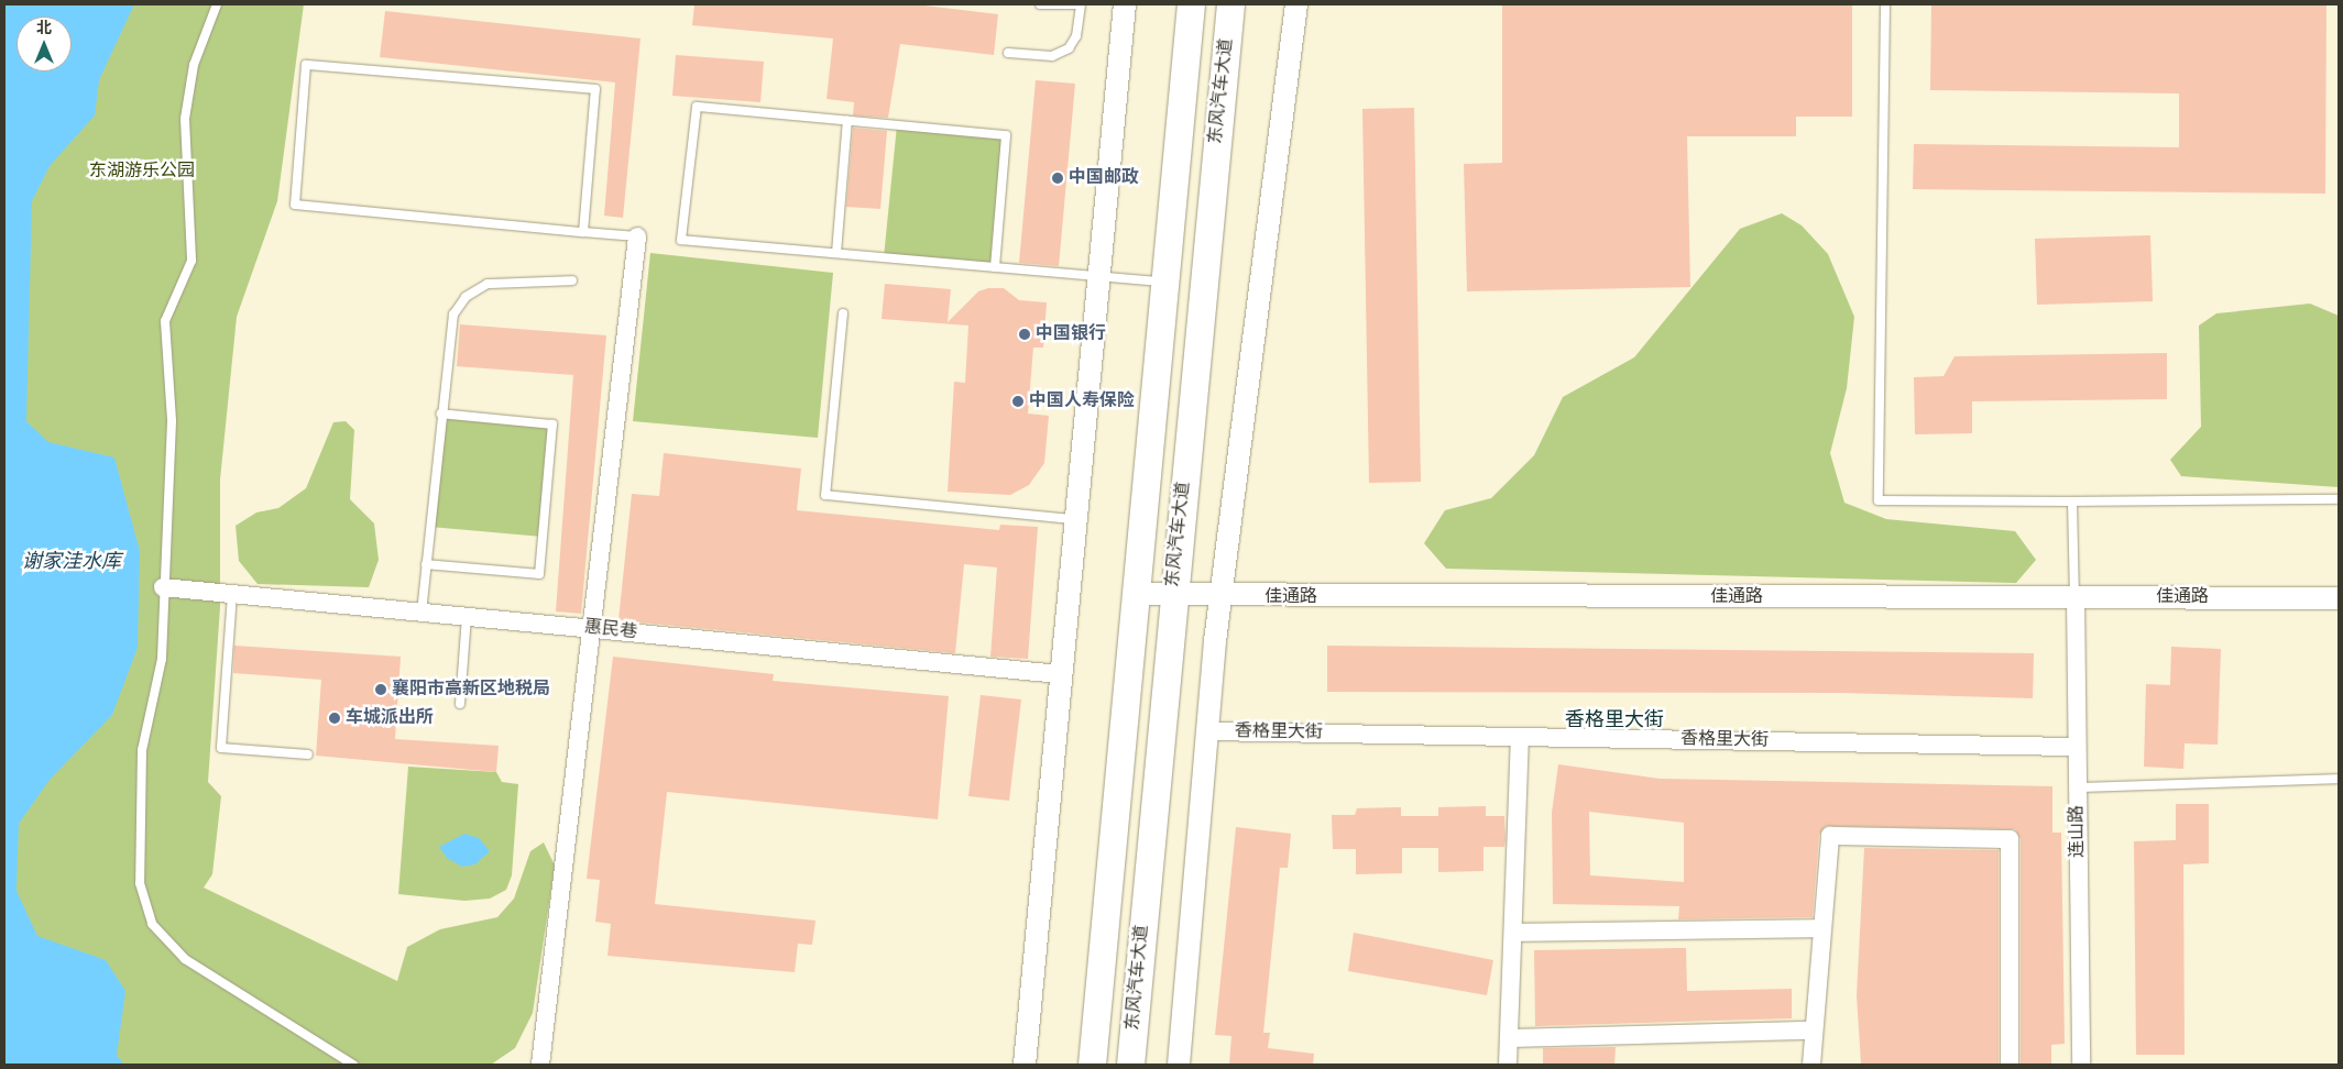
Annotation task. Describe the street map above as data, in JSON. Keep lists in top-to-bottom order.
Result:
{
  "streets": {
    "main road": ["东风汽车大道"],
    "street": [
      "佳通路",
      "惠民巷",
      "香格里大街",
      "连山路"
    ]
  },
  "crossings": [
    ["东风汽车大道", "佳通路"],
    ["佳通路", "连山路"],
    ["香格里大街", "连山路"]
  ],
  "districts": ["香格里大街"],
  "water": ["谢家洼水库"],
  "parks": ["东湖游乐公园"],
  "places": [
    "中国邮政",
    "中国银行",
    "中国人寿保险",
    "襄阳市高新区地税局",
    "车城派出所"
  ],
  "north": "top"
}
